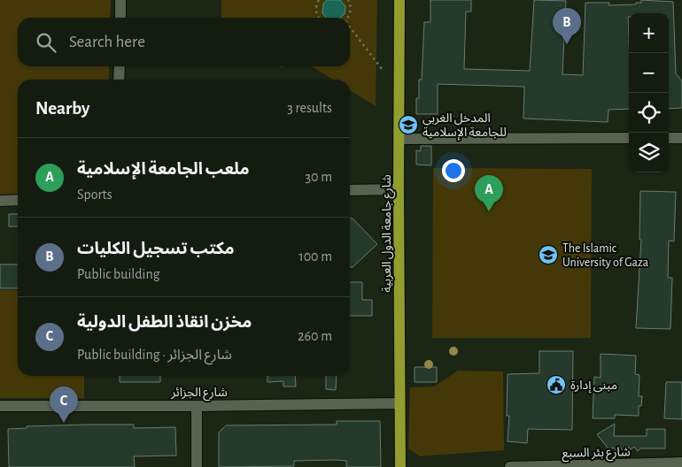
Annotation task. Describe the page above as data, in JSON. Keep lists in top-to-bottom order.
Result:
{
  "streets": {
    "main road": ["شارع جامعة الدول العربية"],
    "street": ["شارع الجزائر", "شارع بئر السبع"]
  },
  "crossings": [
    ["شارع جامعة الدول العربية", "شارع الجزائر"]
  ],
  "places": {
    "school or university": ["المدخل الغربي للجامعة الإسلامية", "The Islamic University of Gaza"],
    "public building": ["مبنى إدارة"]
  },
  "page": {
    "pins": ["B", "A", "C"],
    "map_buttons": ["+", "−"],
    "search": "Search here",
    "heading": ["Nearby", "3 results"],
    "list": [
      {
        "mark": "A",
        "name": "ملعب الجامعة الإسلامية",
        "note": "Sports",
        "value": "30 m"
      },
      {
        "mark": "B",
        "name": "مكتب تسجيل الكليات",
        "note": "Public building",
        "value": "100 m"
      },
      {
        "mark": "C",
        "name": "مخزن انقاذ الطفل الدولية",
        "note": "Public building · شارع الجزائر",
        "value": "260 m"
      }
    ]
  }
}
